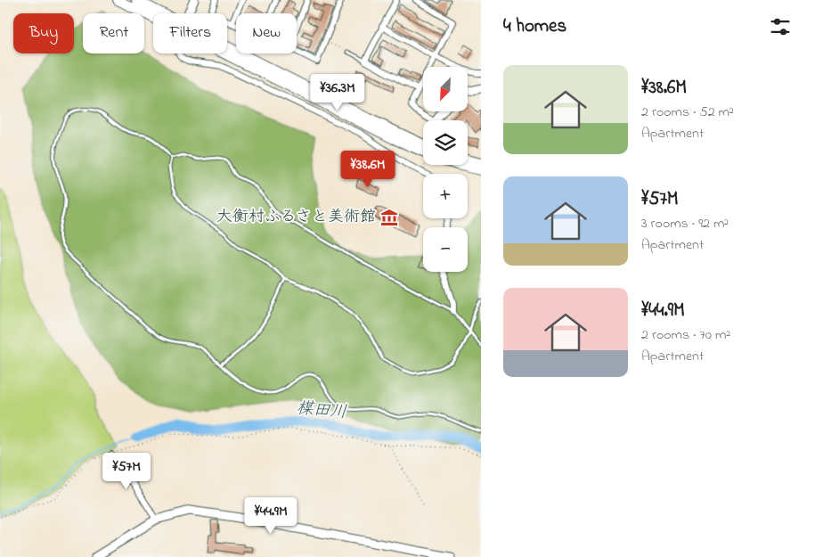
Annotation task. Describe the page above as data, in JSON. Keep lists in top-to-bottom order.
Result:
{
  "water": ["楳田川"],
  "places": {
    "museum": ["大衡村ふるさと美術館"]
  },
  "north": "bottom left",
  "page": {
    "heading": "4 homes",
    "chip": [
      "Buy",
      "Rent",
      "Filters",
      "New"
    ],
    "list": [
      {
        "name": "¥38.6M",
        "note": "2 rooms · 52 m² · Apartment"
      },
      {
        "name": "¥57M",
        "note": "3 rooms · 92 m² · Apartment"
      },
      {
        "name": "¥44.9M",
        "note": "2 rooms · 70 m² · Apartment"
      }
    ],
    "map_buttons": ["+", "−"],
    "price": [
      "¥36.3M",
      "¥38.6M",
      "¥57M",
      "¥44.9M"
    ]
  }
}
